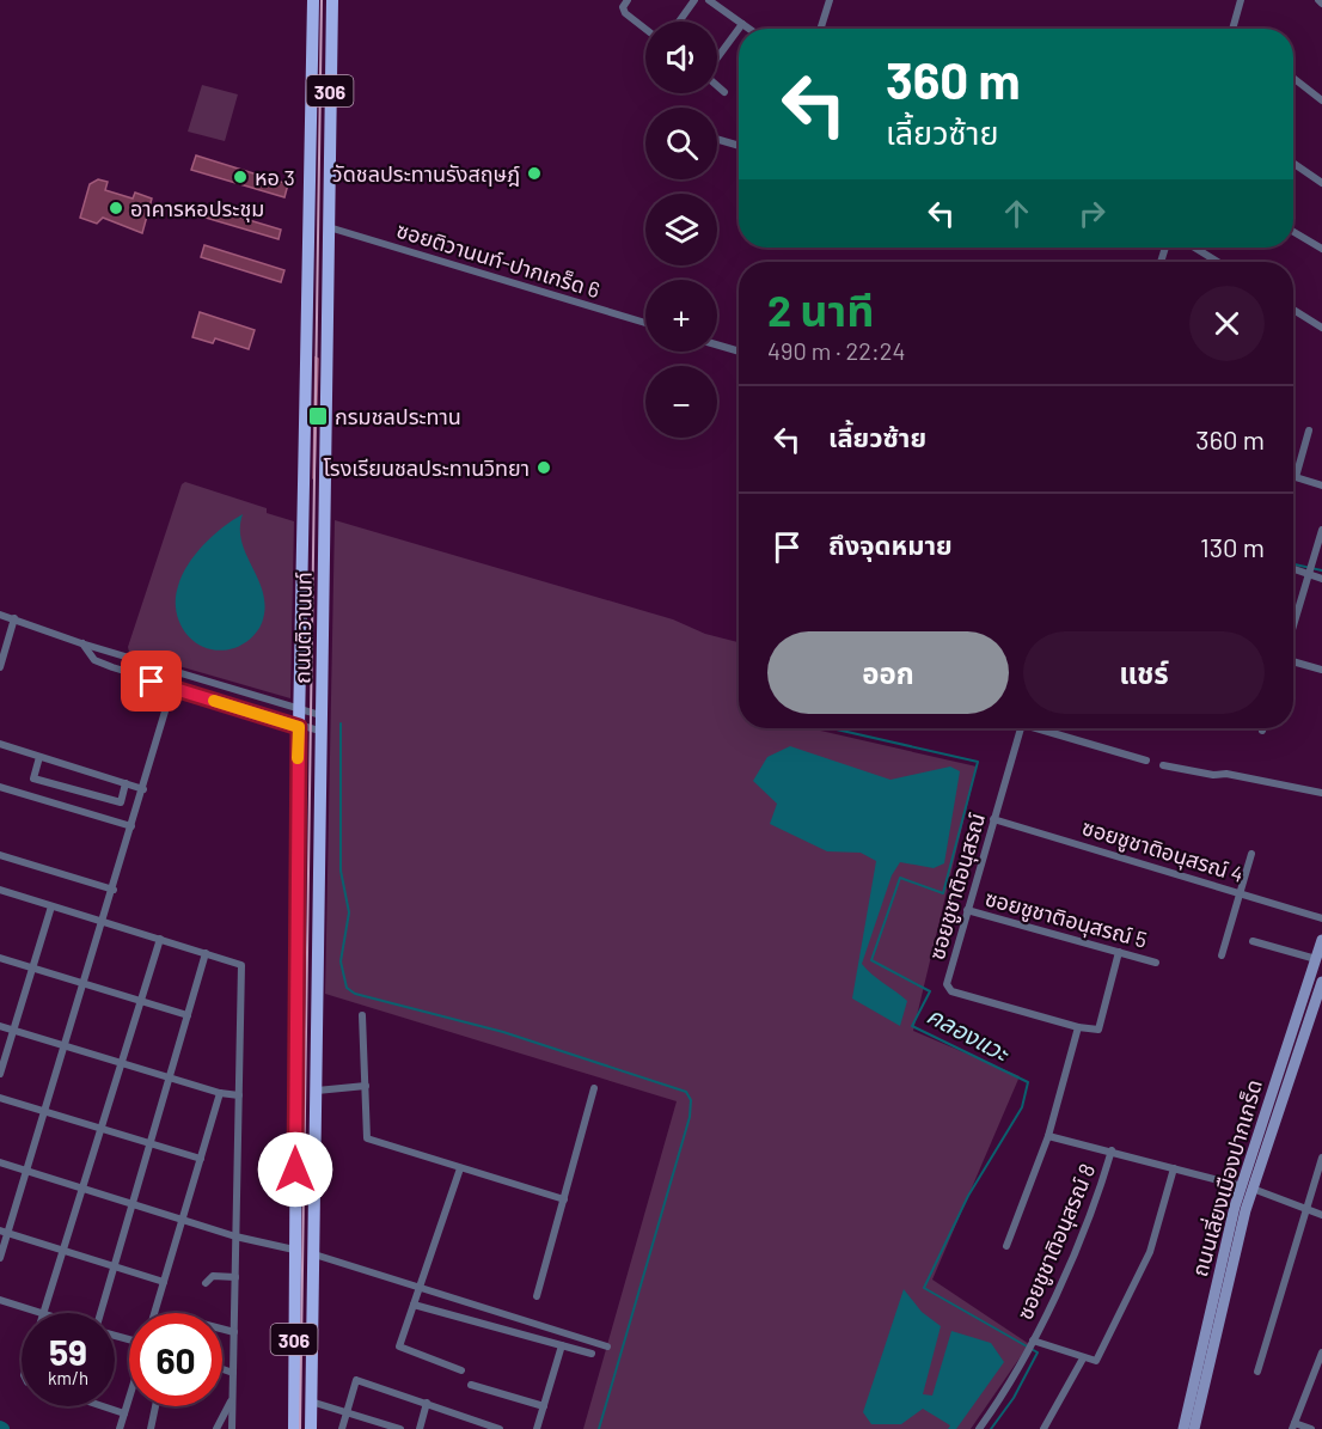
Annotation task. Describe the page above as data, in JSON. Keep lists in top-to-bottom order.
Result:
{
  "streets": {
    "main road": ["306", "ถนนติวานนท์", "ถนนเลี่ยงเมืองปากเกร็ด"],
    "street": [
      "ซอยติวานนท์-ปากเกร็ด 6",
      "ซอยชูชาติอนุสรณ์ 4",
      "ซอยชูชาติอนุสรณ์",
      "ซอยชูชาติอนุสรณ์ 5",
      "ซอยชูชาติอนุสรณ์ 8"
    ]
  },
  "crossings": [
    ["ซอยติวานนท์-ปากเกร็ด 6", "ถนนติวานนท์"],
    ["ซอยชูชาติอนุสรณ์ 4", "ซอยชูชาติอนุสรณ์"],
    ["ซอยชูชาติอนุสรณ์", "ซอยชูชาติอนุสรณ์ 5"]
  ],
  "water": ["คลองแวะ"],
  "places": {
    "other": [
      "วัดชลประทานรังสฤษฎ์",
      "หอ 3",
      "อาคารหอประชุม",
      "โรงเรียนชลประทานวิทยา"
    ],
    "transit": ["กรมชลประทาน"]
  },
  "page": {
    "map_buttons": ["+", "−"],
    "turn": ["360 m", "เลี้ยวซ้าย"],
    "heading": ["2 นาที", "490 m · 22:24"],
    "list": [
      {
        "name": "เลี้ยวซ้าย",
        "value": "360 m"
      },
      {
        "name": "ถึงจุดหมาย",
        "value": "130 m"
      }
    ],
    "buttons": ["ออก", "แชร์"],
    "speed": "59 km/h",
    "limit": "60"
  }
}
